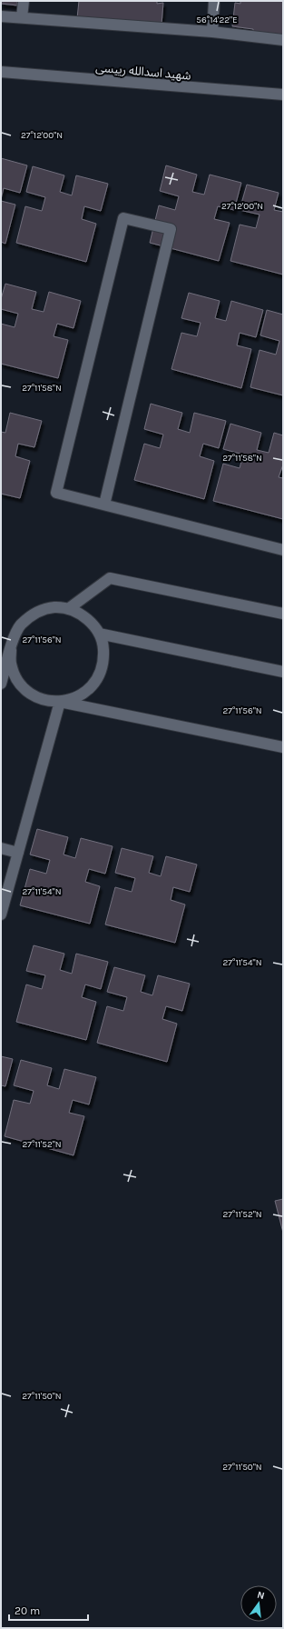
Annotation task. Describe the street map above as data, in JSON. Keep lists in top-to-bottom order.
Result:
{
  "streets": {
    "street": ["شهید اسدالله رییسی"]
  },
  "scale_bar": "20 m",
  "north": "top",
  "coordinates": [
    "56°14'22\"E",
    "27°12'00\"N",
    "27°11'58\"N",
    "27°11'56\"N",
    "27°11'54\"N",
    "27°11'52\"N",
    "27°11'50\"N"
  ]
}
